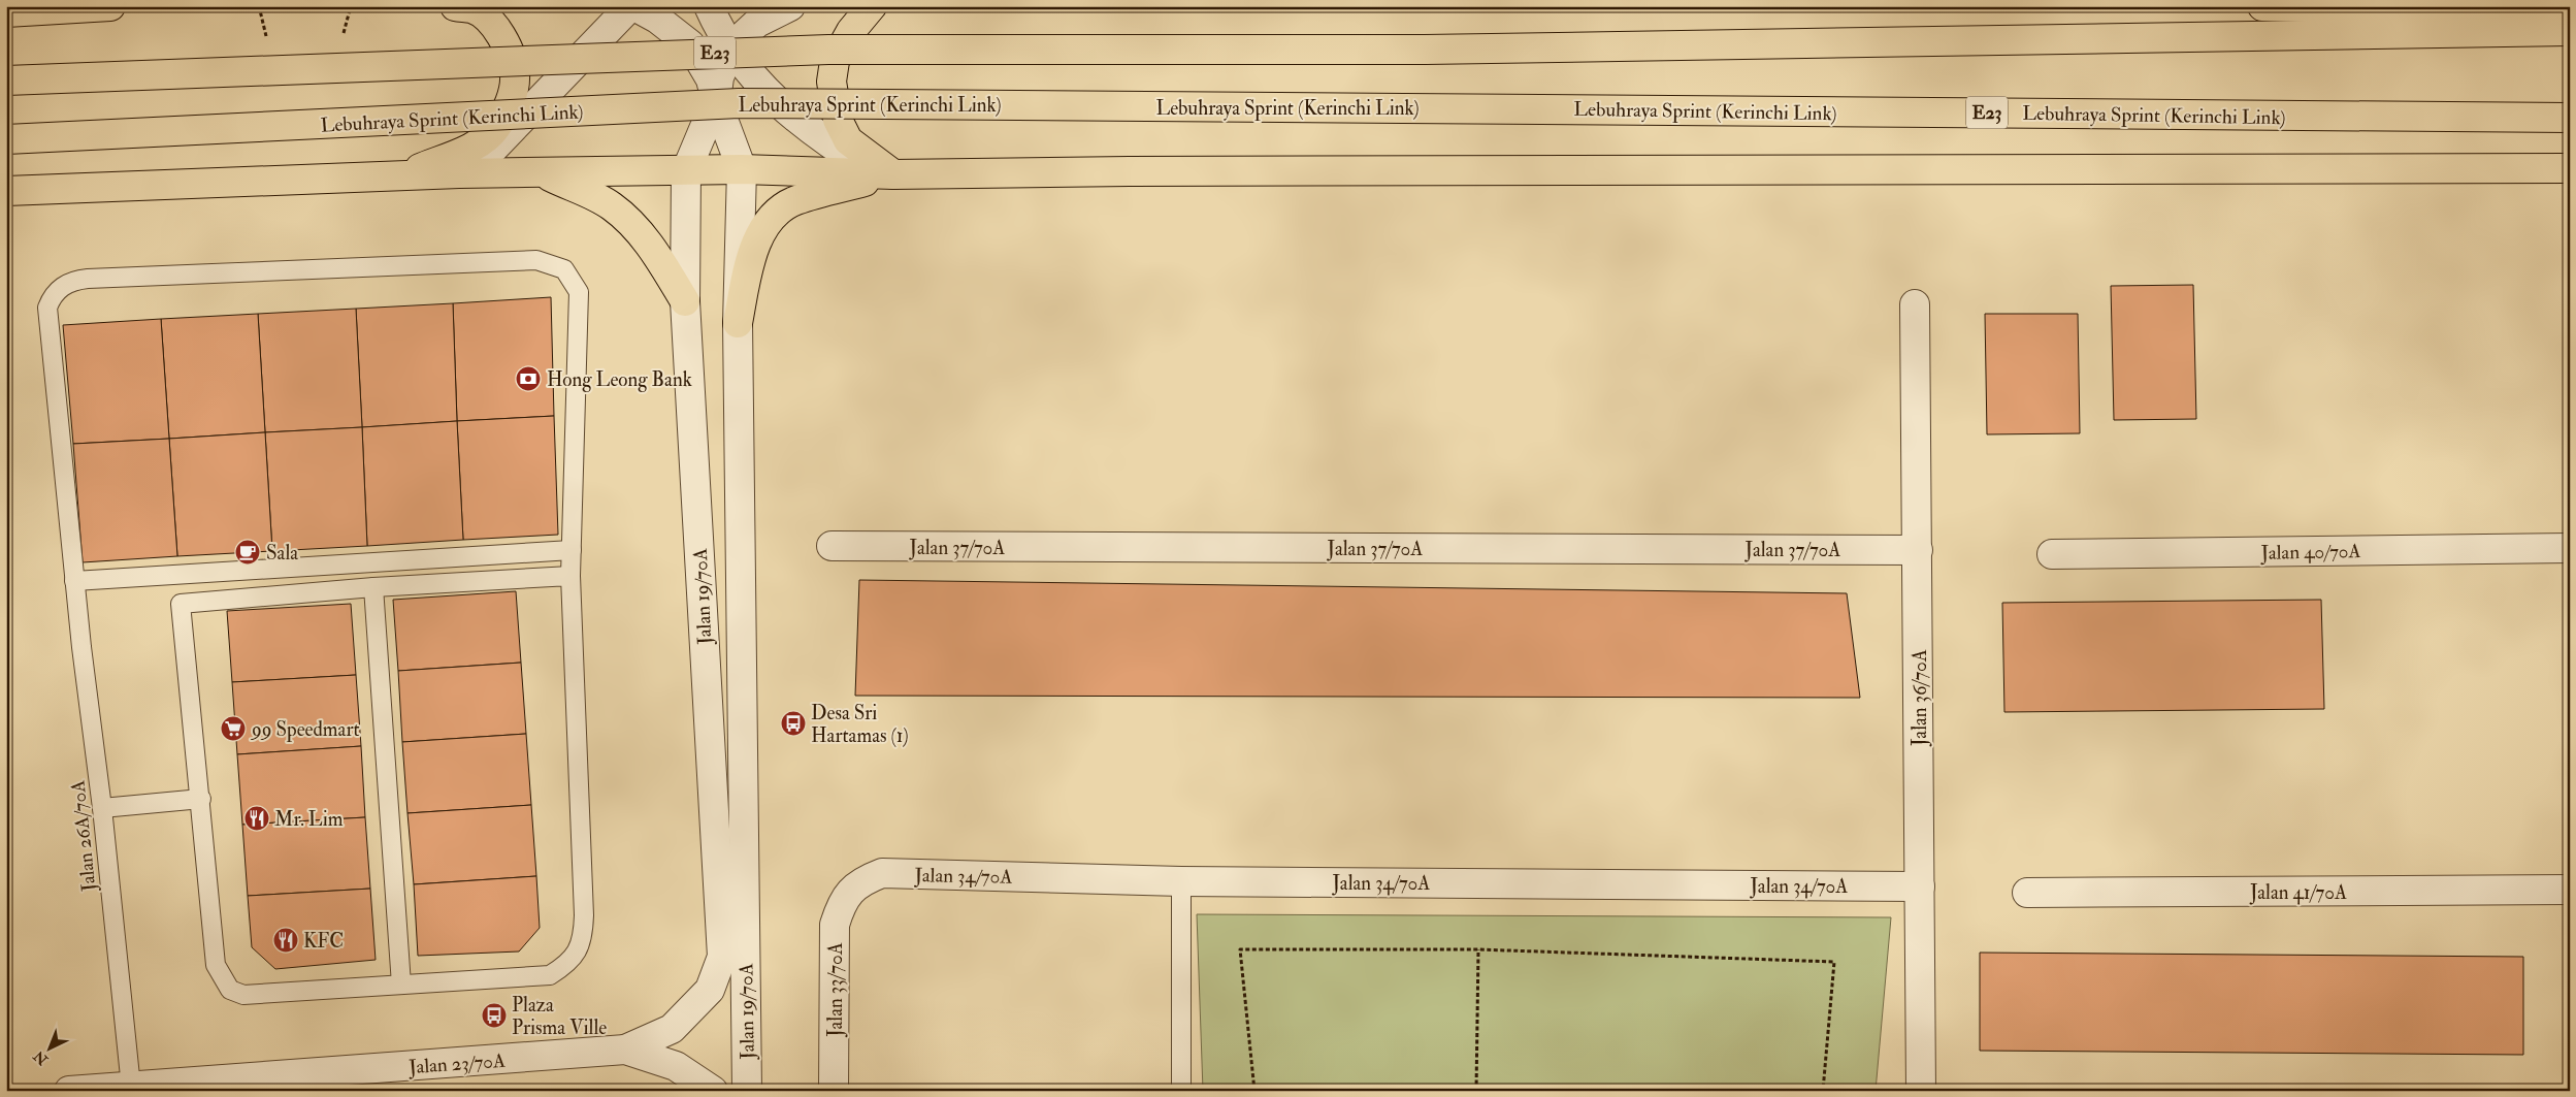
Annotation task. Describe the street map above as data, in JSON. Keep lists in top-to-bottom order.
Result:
{
  "streets": {
    "highway": ["E23", "Lebuhraya Sprint (Kerinchi Link)"],
    "street": [
      "Jalan 37/70A",
      "Jalan 40/70A",
      "Jalan 19/70A",
      "Jalan 36/70A",
      "Jalan 34/70A",
      "Jalan 41/70A",
      "Jalan 33/70A",
      "Jalan 23/70A"
    ],
    "lane": ["Jalan 26A/70A"]
  },
  "crossings": [
    ["Jalan 37/70A", "Jalan 36/70A"],
    ["Jalan 19/70A", "Jalan 23/70A"],
    ["Jalan 36/70A", "Jalan 34/70A"],
    ["Jalan 26A/70A", "Jalan 23/70A"],
    ["Jalan 34/70A", "Jalan 33/70A"]
  ],
  "places": {
    "bank": ["Hong Leong Bank"],
    "cafe": ["Sala"],
    "bus stop": ["Desa Sri Hartamas (1)", "Plaza Prisma Ville"],
    "supermarket": ["99 Speedmart"],
    "restaurant": ["Mr. Lim", "KFC"]
  },
  "north": "bottom left"
}
